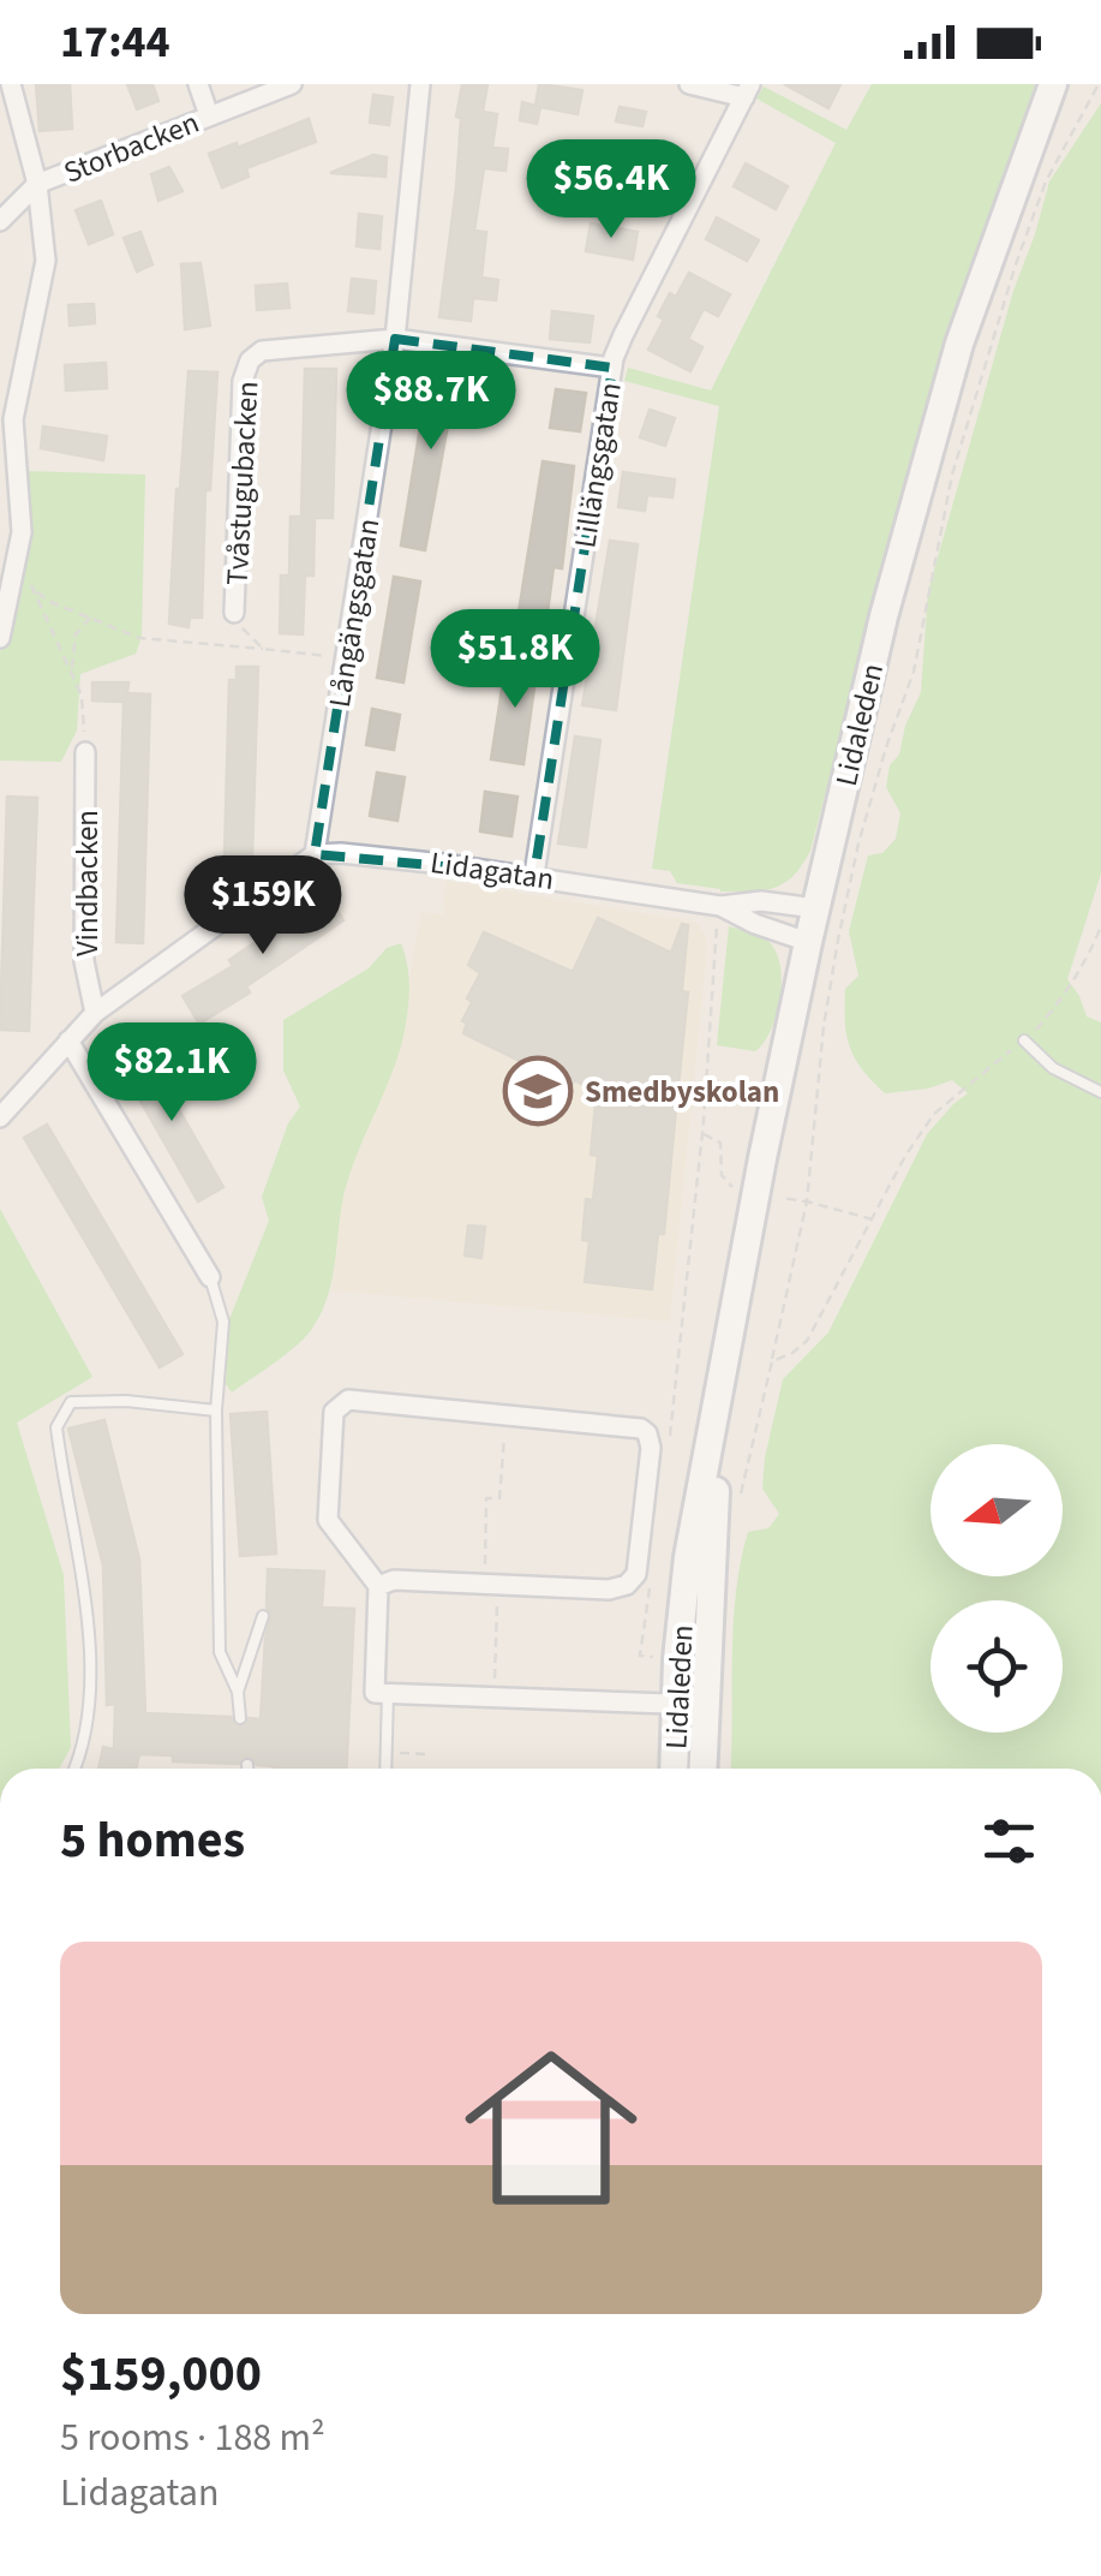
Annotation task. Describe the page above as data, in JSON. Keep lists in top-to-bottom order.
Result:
{
  "streets": {
    "street": [
      "Storbacken",
      "Lillängsgatan",
      "Tvåstugubacken",
      "Långängsgatan",
      "Lidaleden",
      "Lidagatan",
      "Vindbacken"
    ]
  },
  "crossings": [
    ["Lillängsgatan", "Tvåstugubacken"],
    ["Lillängsgatan", "Lidagatan"],
    ["Tvåstugubacken", "Långängsgatan"],
    ["Långängsgatan", "Lidagatan"],
    ["Lidaleden", "Lidagatan"]
  ],
  "places": {
    "school or university": ["Smedbyskolan"]
  },
  "north": "left",
  "page": {
    "status": "17:44",
    "price": [
      "$56.4K",
      "$88.7K",
      "$51.8K",
      "$159K",
      "$82.1K"
    ],
    "heading": "5 homes",
    "list": [
      {
        "name": "$159,000",
        "note": "5 rooms · 188 m² · Lidagatan"
      }
    ]
  }
}
